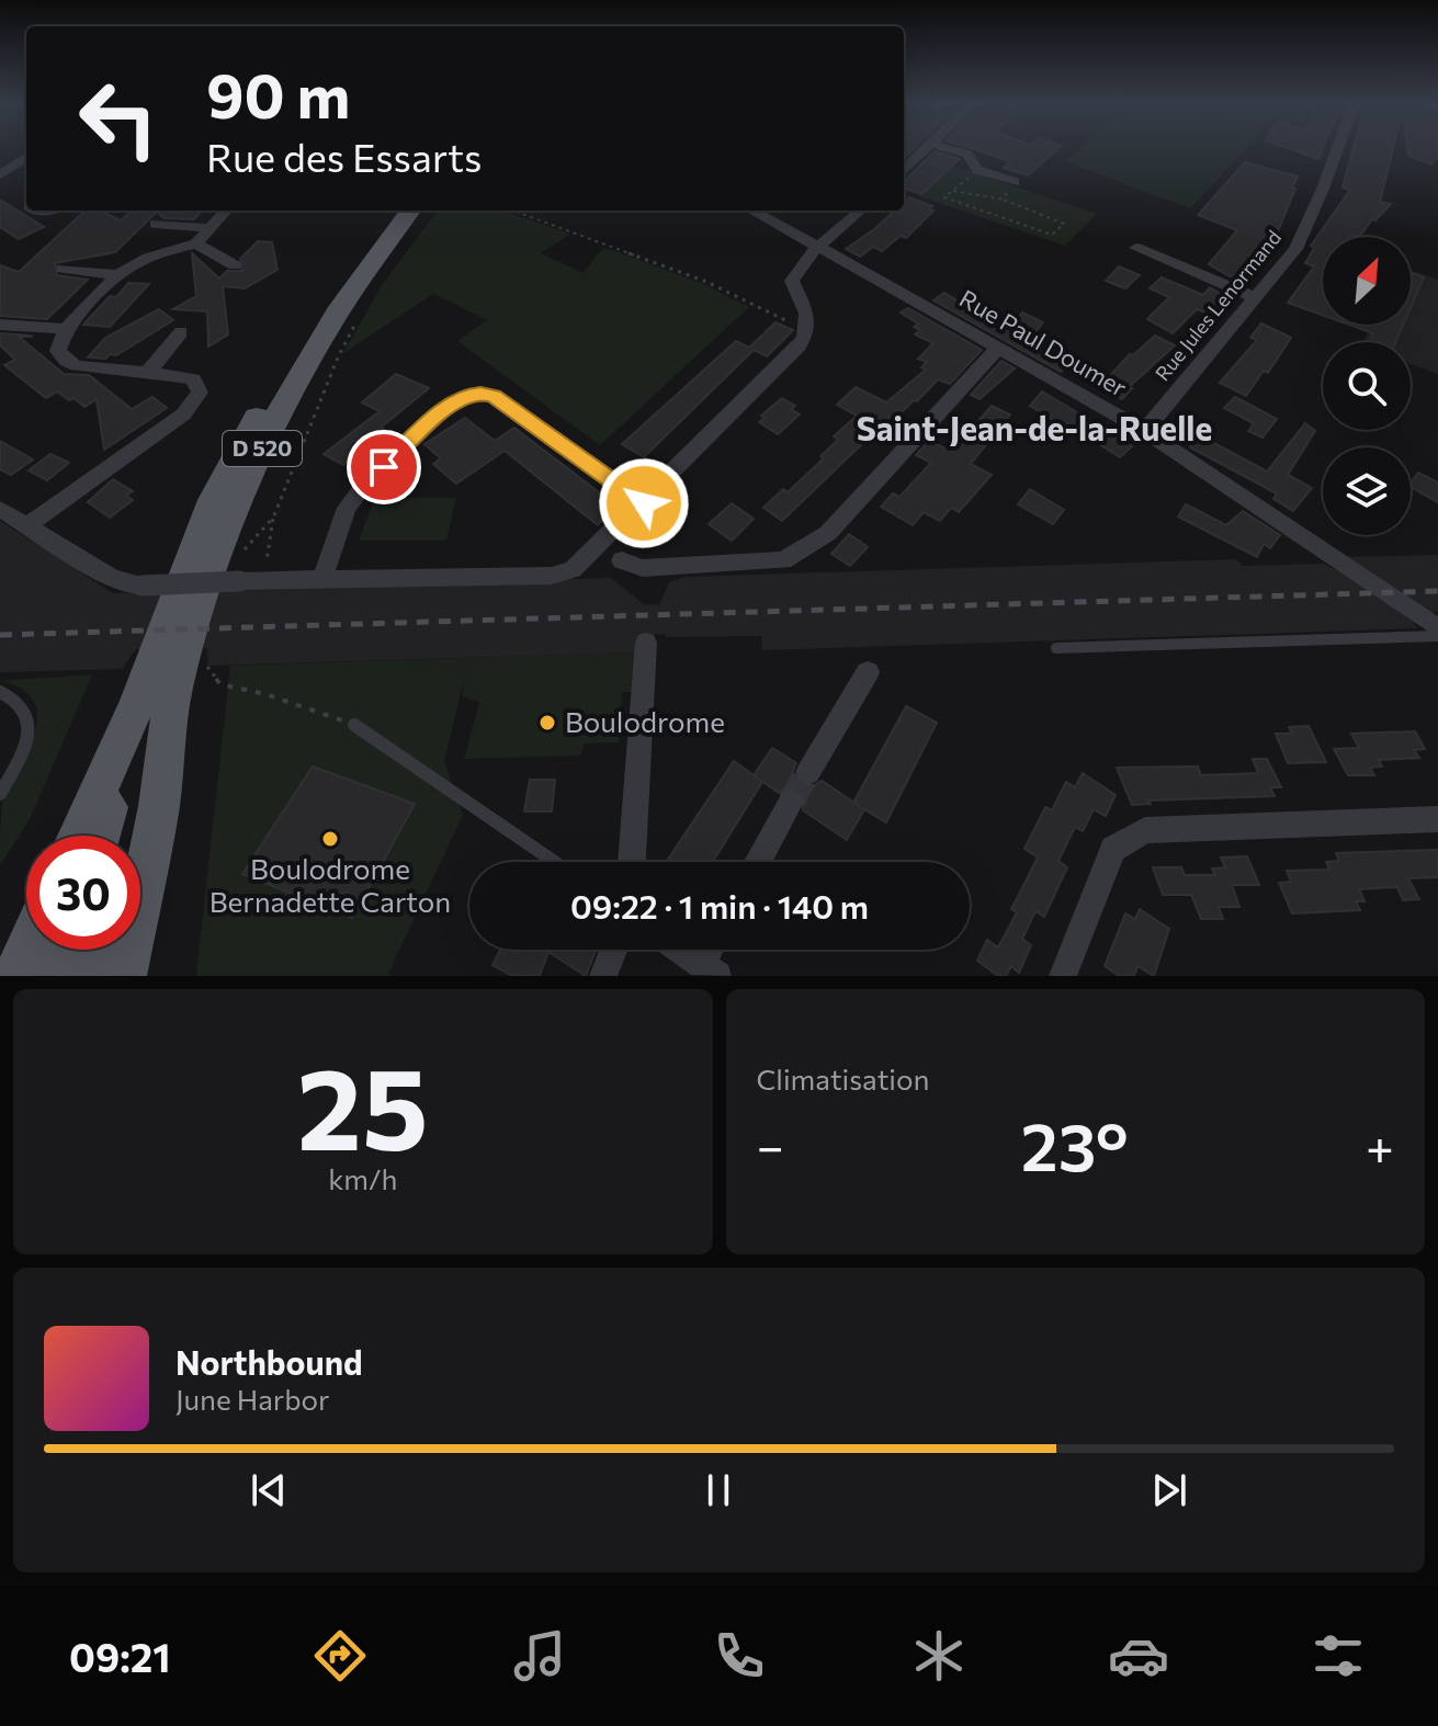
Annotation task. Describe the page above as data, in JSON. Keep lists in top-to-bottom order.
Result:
{
  "streets": {
    "main road": ["D 520"],
    "street": ["Rue Jules Lenormand", "Rue Paul Doumer"]
  },
  "crossings": [
    ["Rue Jules Lenormand", "Rue Paul Doumer"]
  ],
  "districts": ["Saint-Jean-de-la-Ruelle"],
  "places": ["Boulodrome", "Boulodrome Bernadette Carton"],
  "north": "top right",
  "page": {
    "turn": ["90 m", "Rue des Essarts"],
    "limit": "30",
    "trip": "09:22 · 1 min · 140 m",
    "tile": [
      ["25", "km/h"],
      "Climatisation"
    ],
    "heat": ["−", "23°", "+"],
    "song": ["Northbound", "June Harbor"],
    "tabs": "09:21"
  }
}
